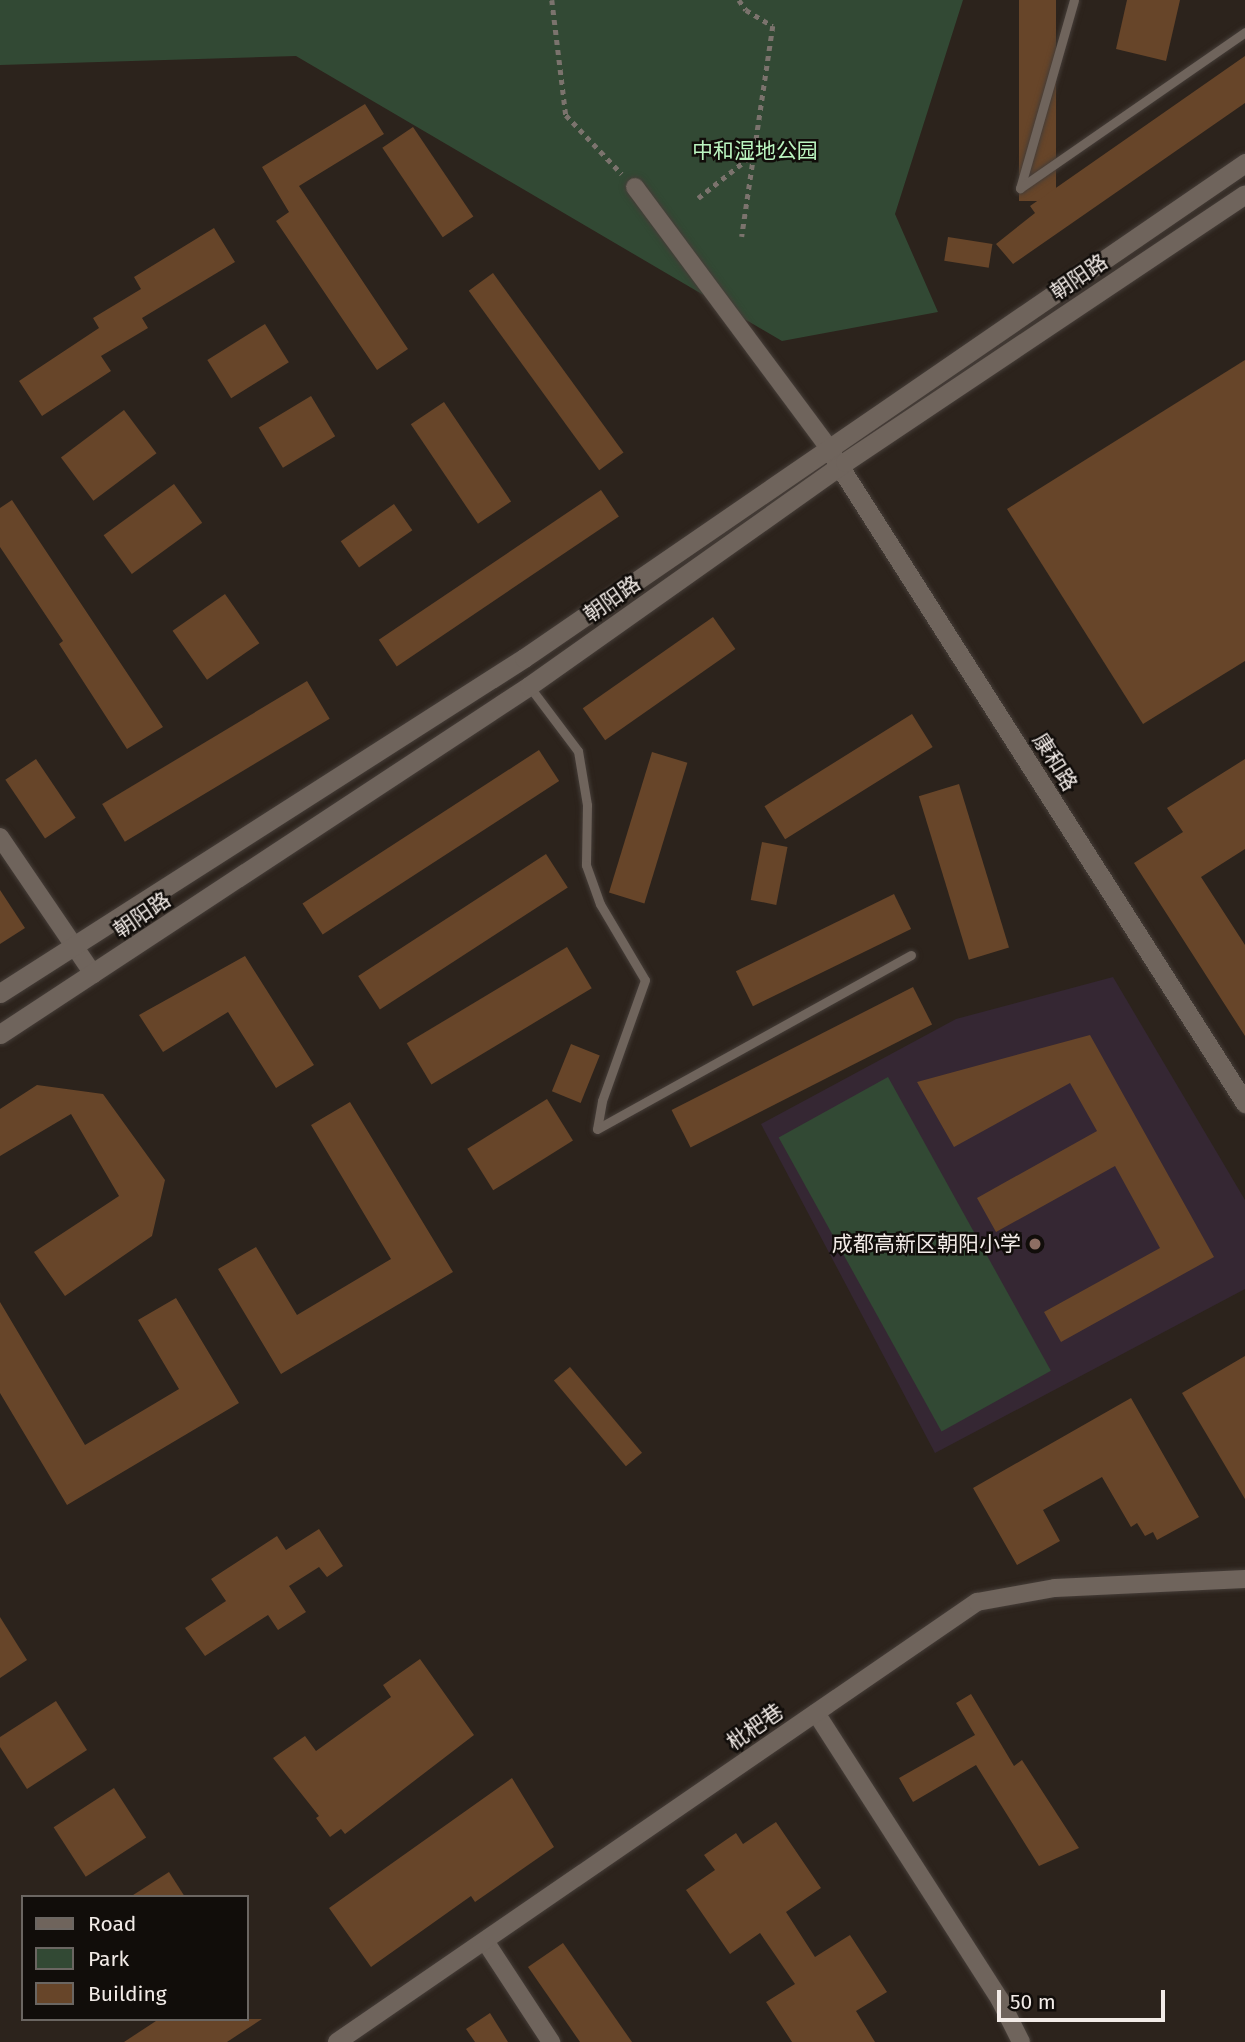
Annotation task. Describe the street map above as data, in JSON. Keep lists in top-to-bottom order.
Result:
{
  "streets": {
    "main road": ["朝阳路", "康和路"],
    "street": ["枇杷巷"]
  },
  "crossings": [
    ["朝阳路", "康和路"]
  ],
  "parks": ["中和湿地公园"],
  "places": ["成都高新区朝阳小学"],
  "legend": ["Road", "Park", "Building"],
  "scale_bar": "50 m"
}
